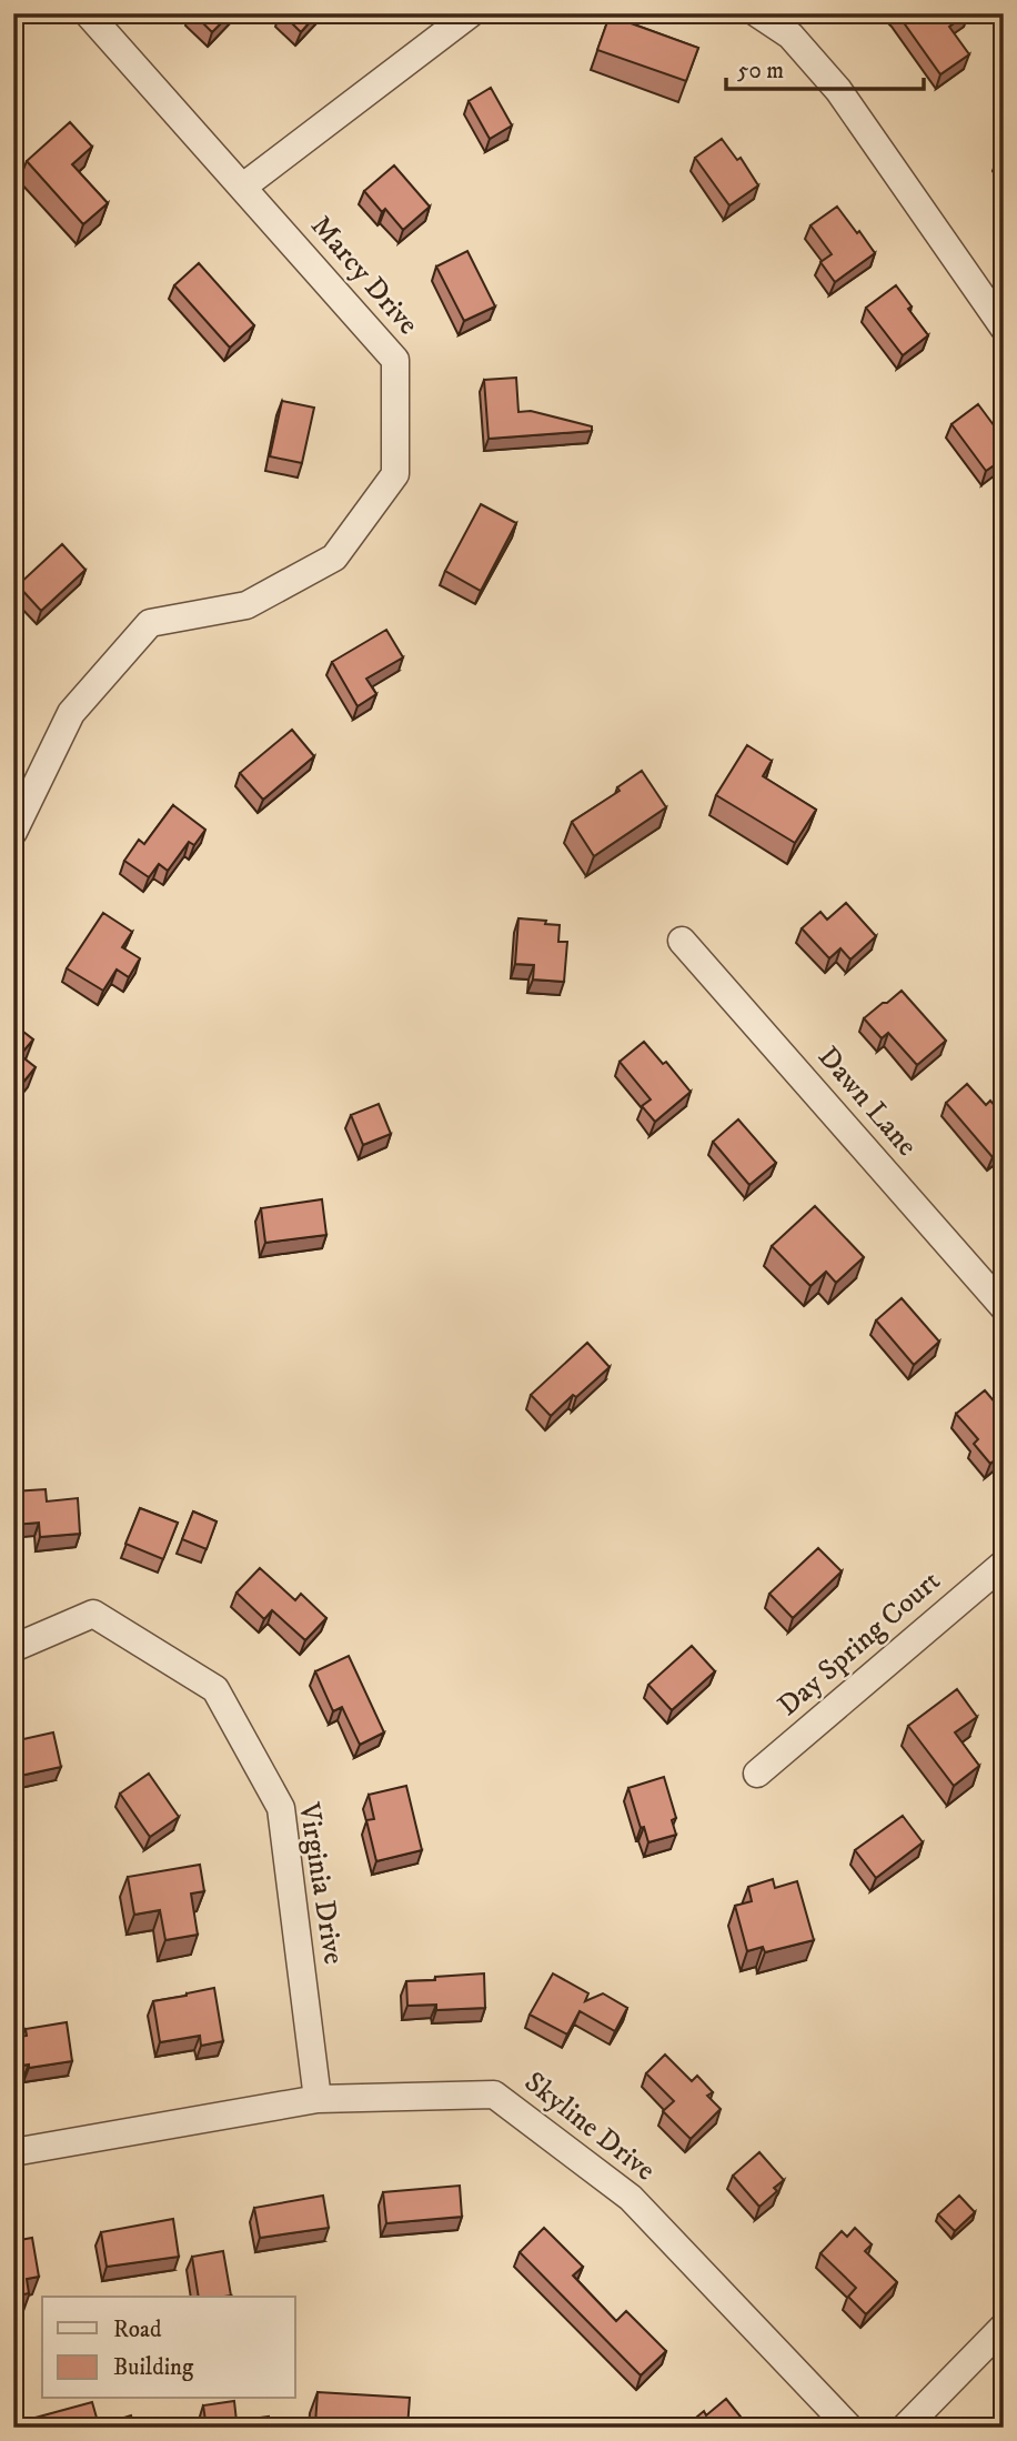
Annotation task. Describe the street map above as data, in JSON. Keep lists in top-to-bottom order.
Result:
{
  "streets": {
    "street": [
      "Marcy Drive",
      "Dawn Lane",
      "Day Spring Court",
      "Virginia Drive",
      "Skyline Drive"
    ]
  },
  "crossings": [
    ["Virginia Drive", "Skyline Drive"]
  ],
  "legend": ["Road", "Building"],
  "scale_bar": "50 m"
}
